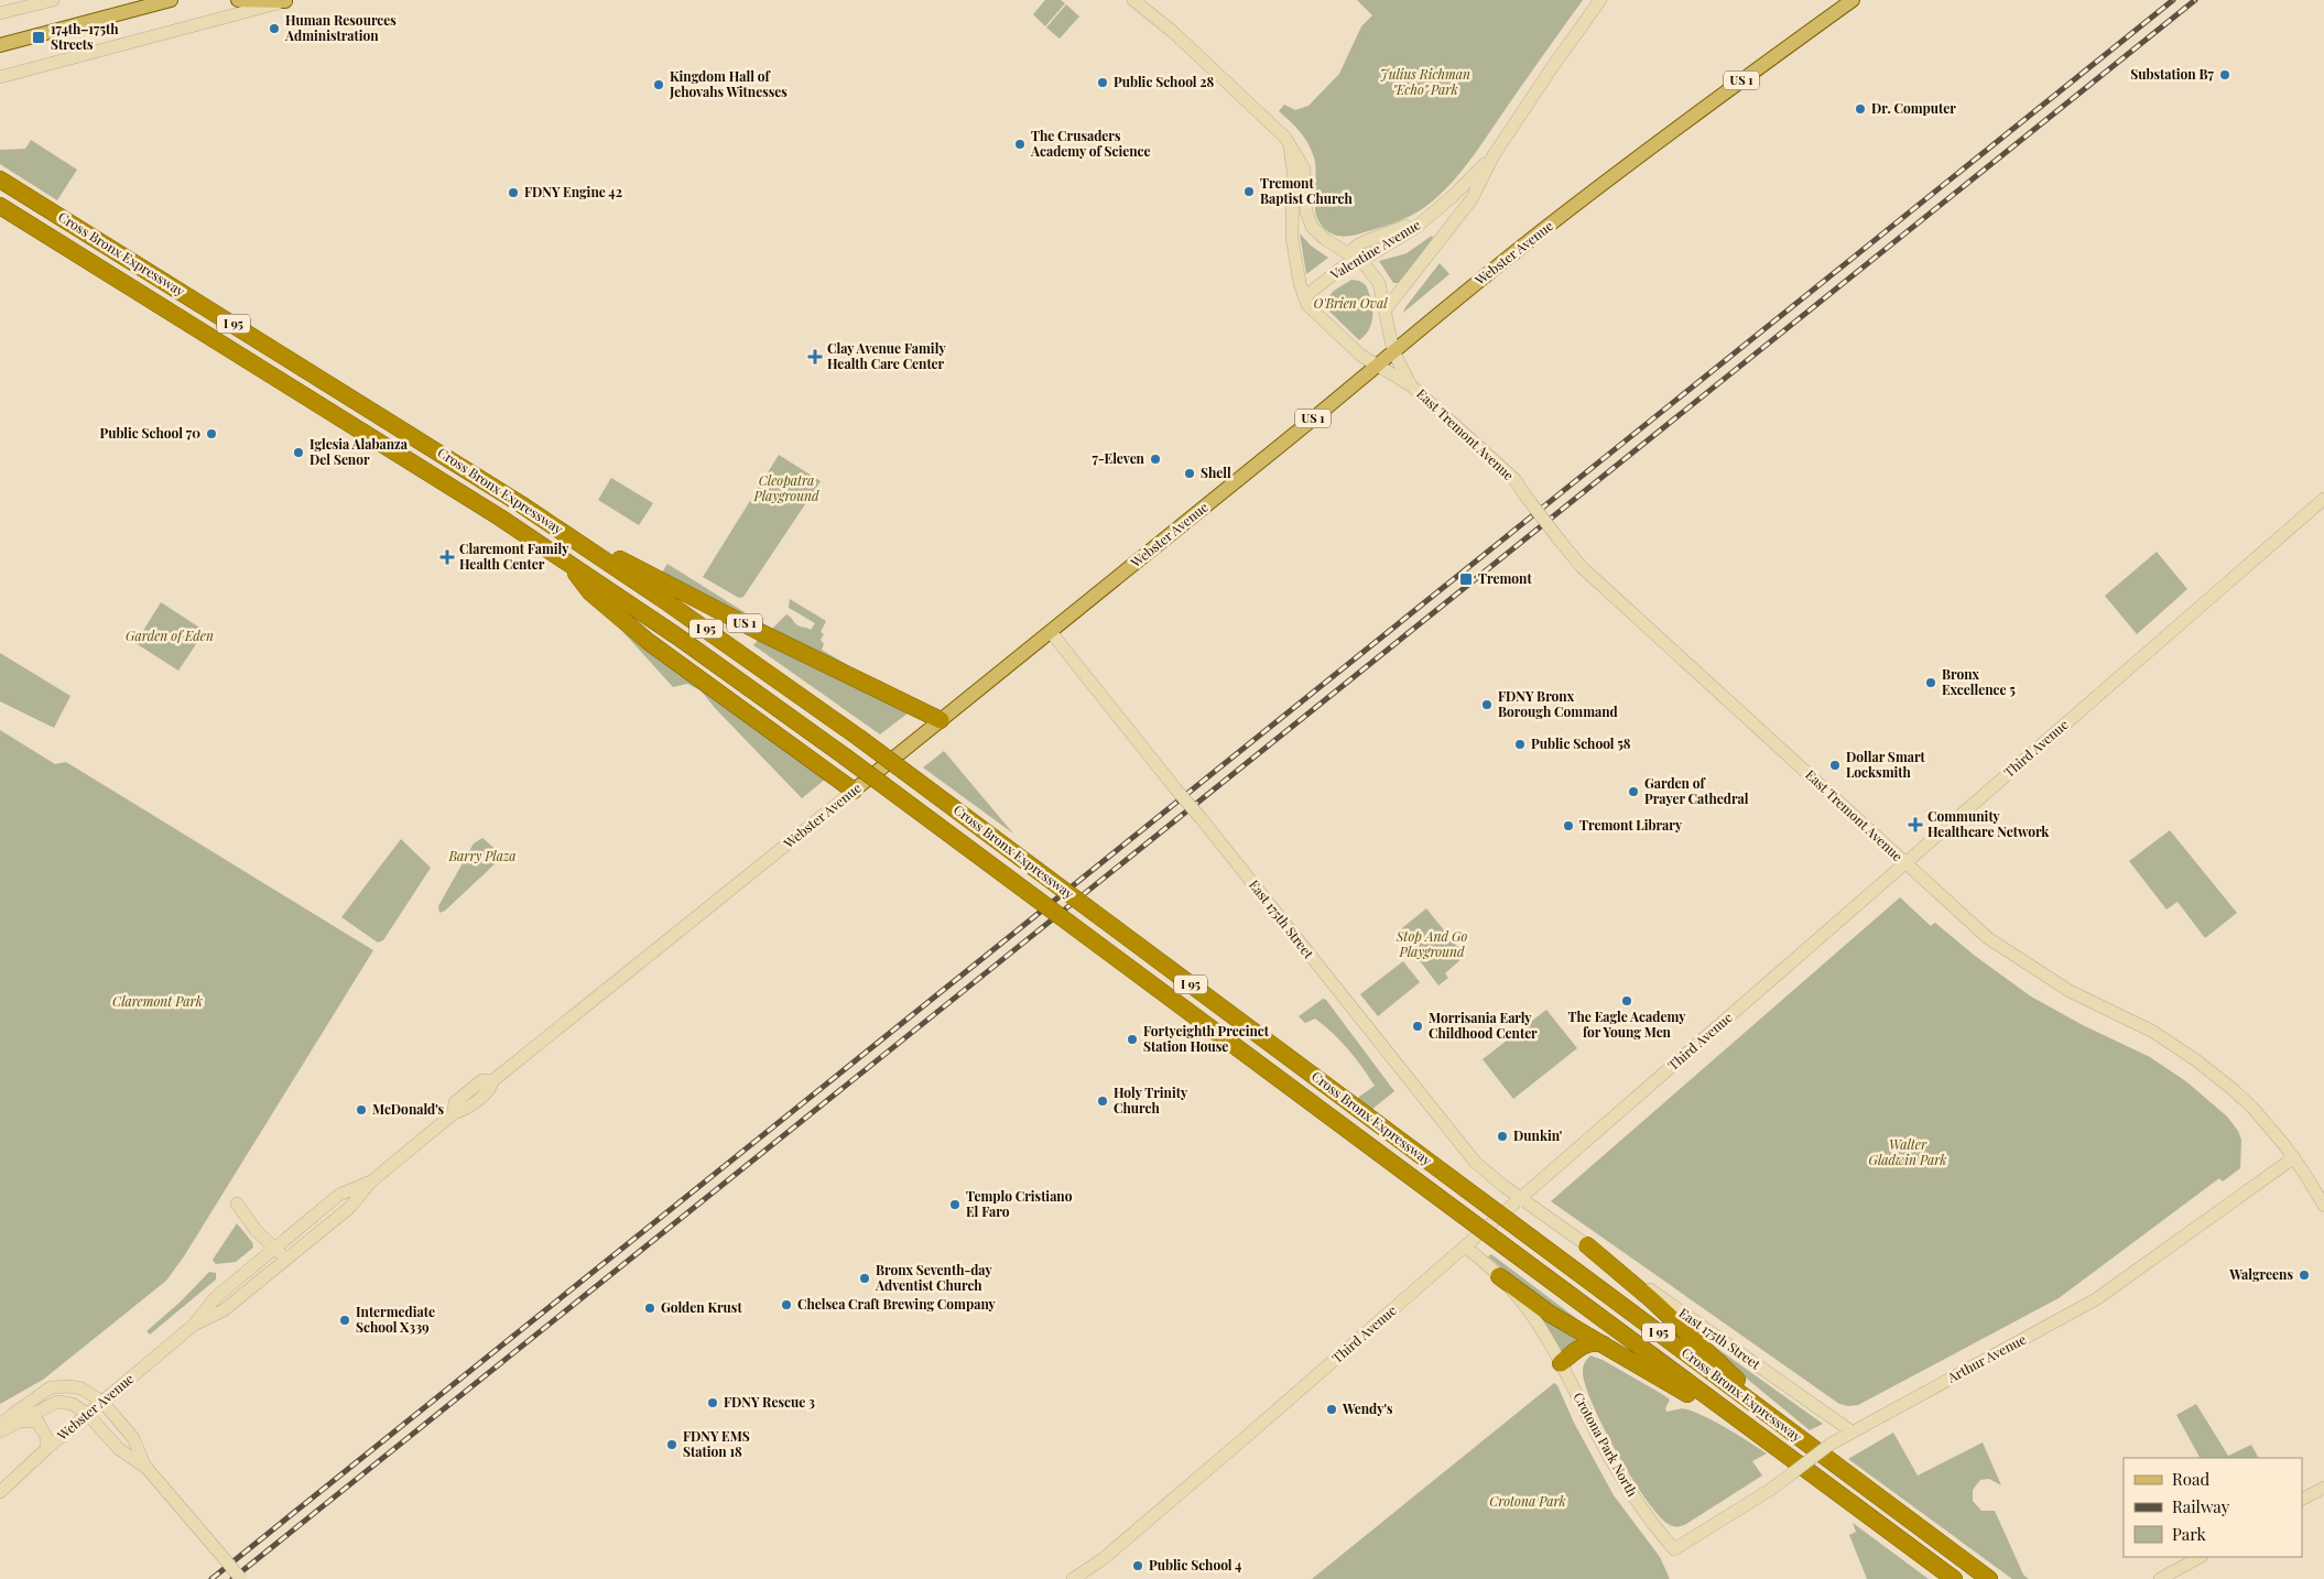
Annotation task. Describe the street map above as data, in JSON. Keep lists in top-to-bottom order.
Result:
{
  "streets": {
    "highway": ["US 1", "Cross Bronx Expressway", "I 95"],
    "main road": [
      "Valentine Avenue",
      "Webster Avenue",
      "East Tremont Avenue",
      "Third Avenue",
      "East 175th Street",
      "Arthur Avenue",
      "Crotona Park North"
    ]
  },
  "crossings": [
    ["US 1", "Webster Avenue"],
    ["US 1", "Cross Bronx Expressway"],
    ["Valentine Avenue", "East Tremont Avenue"],
    ["Webster Avenue", "East Tremont Avenue"],
    ["Webster Avenue", "East 175th Street"],
    ["East Tremont Avenue", "Third Avenue"],
    ["East Tremont Avenue", "Arthur Avenue"],
    ["Third Avenue", "East 175th Street"],
    ["Third Avenue", "Crotona Park North"],
    ["East 175th Street", "Arthur Avenue"],
    ["Arthur Avenue", "Crotona Park North"]
  ],
  "parks": [
    "Julius Richman \"Echo\" Park",
    "O'Brien Oval",
    "Cleopatra Playground",
    "Garden of Eden",
    "Barry Plaza",
    "Stop And Go Playground",
    "Claremont Park",
    "Walter Gladwin Park",
    "Crotona Park"
  ],
  "places": {
    "other": [
      "Human Resources Administration",
      "Substation B7",
      "Public School 28",
      "Kingdom Hall of Jehovahs Witnesses",
      "Dr. Computer",
      "The Crusaders Academy of Science",
      "Tremont Baptist Church",
      "FDNY Engine 42",
      "Public School 70",
      "Iglesia Alabanza Del Senor",
      "7-Eleven",
      "Shell",
      "Bronx Excellence 5",
      "FDNY Bronx Borough Command",
      "Public School 58",
      "Dollar Smart Locksmith",
      "Garden of Prayer Cathedral",
      "Tremont Library",
      "The Eagle Academy for Young Men",
      "Morrisania Early Childhood Center",
      "Fortyeighth Precinct Station House",
      "Holy Trinity Church",
      "McDonald's",
      "Dunkin'",
      "Templo Cristiano El Faro",
      "Walgreens",
      "Bronx Seventh-day Adventist Church",
      "Chelsea Craft Brewing Company",
      "Golden Krust",
      "Intermediate School X339",
      "FDNY Rescue 3",
      "Wendy's",
      "FDNY EMS Station 18",
      "Public School 4"
    ],
    "transit": ["174th–175th Streets", "Tremont"],
    "health": ["Clay Avenue Family Health Care Center", "Claremont Family Health Center", "Community Healthcare Network"]
  },
  "legend": ["Road", "Railway", "Park"]
}
